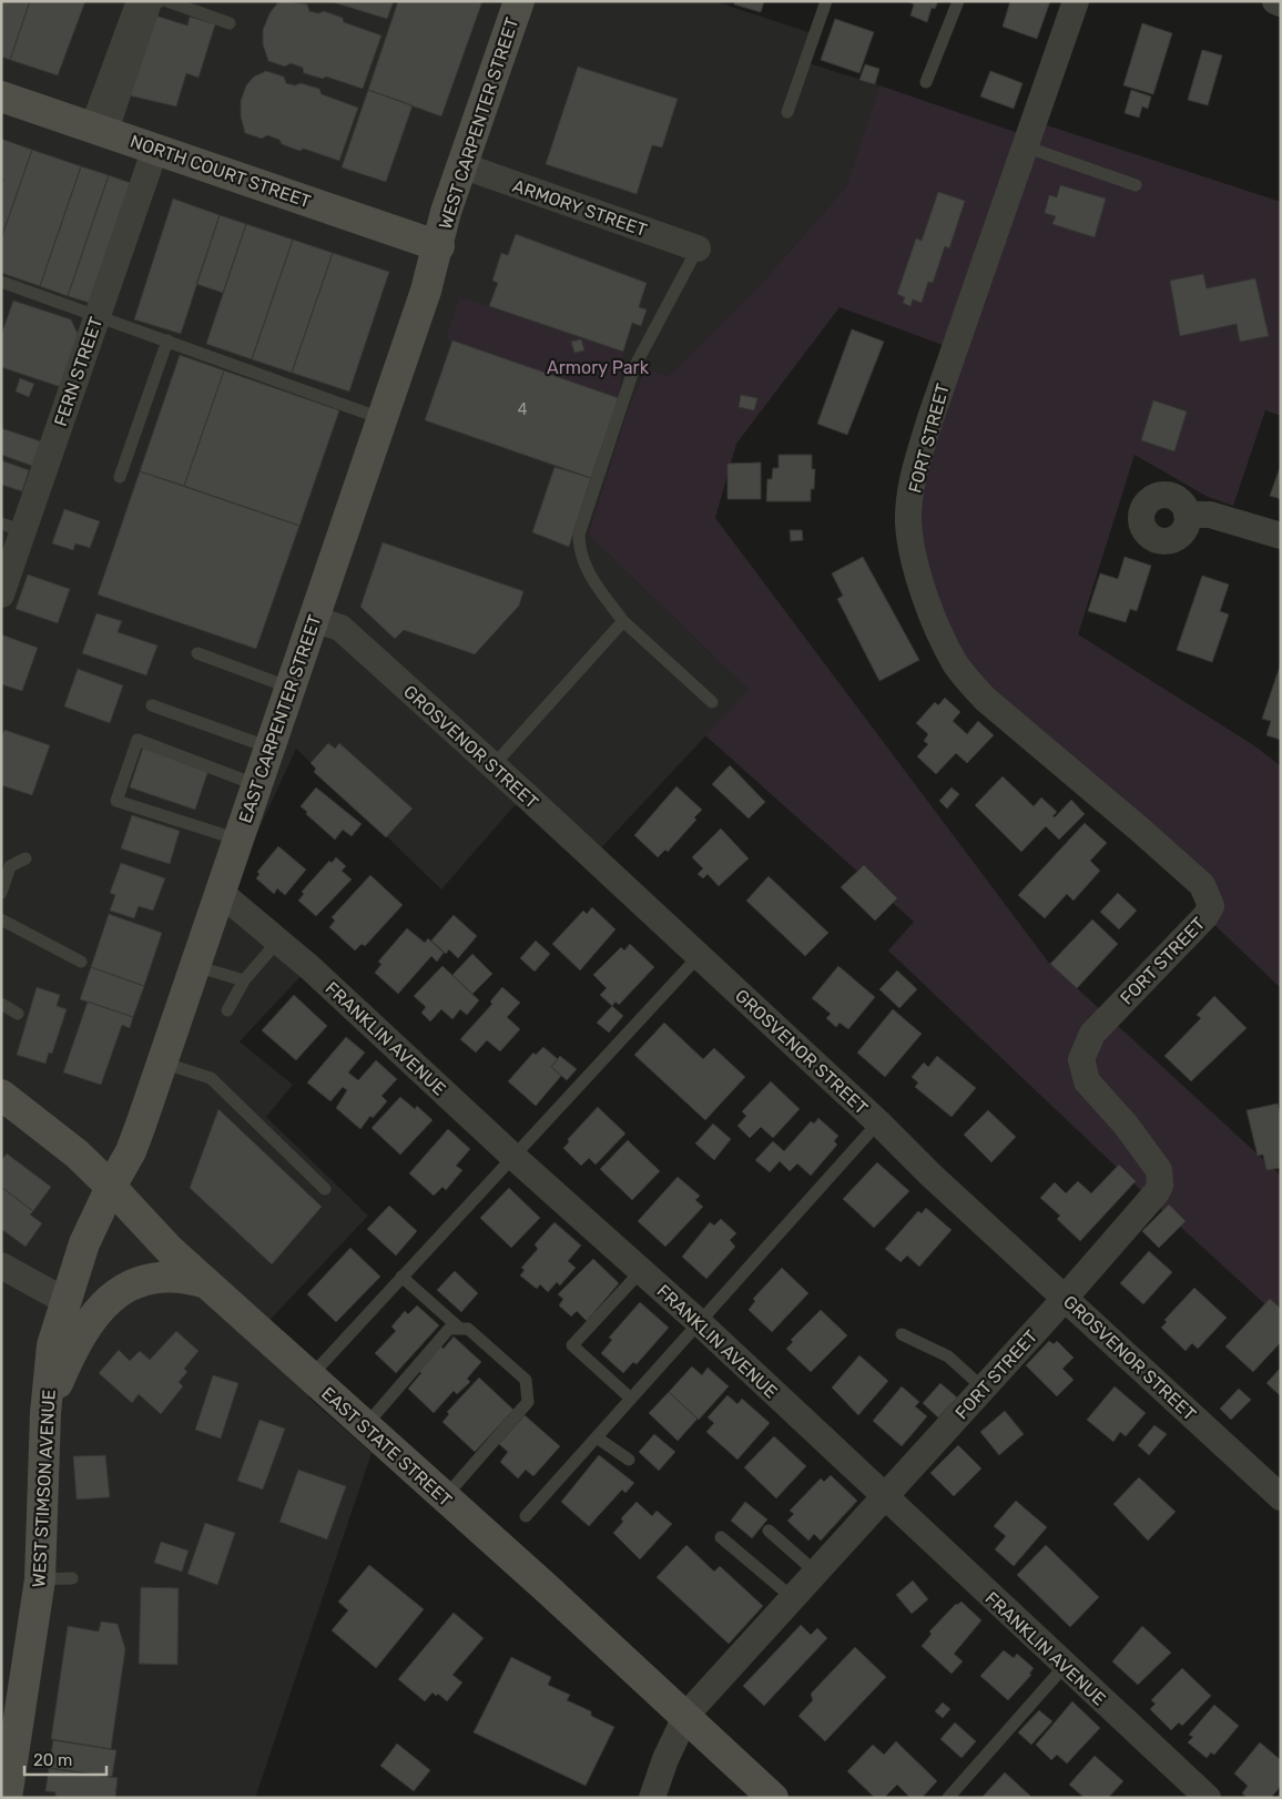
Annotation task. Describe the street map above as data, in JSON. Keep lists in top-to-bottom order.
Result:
{
  "streets": {
    "main road": [
      "WEST CARPENTER STREET",
      "NORTH COURT STREET",
      "EAST CARPENTER STREET",
      "EAST STATE STREET",
      "WEST STIMSON AVENUE"
    ],
    "street": [
      "ARMORY STREET",
      "FERN STREET",
      "FORT STREET",
      "GROSVENOR STREET",
      "FRANKLIN AVENUE"
    ]
  },
  "crossings": [
    ["WEST CARPENTER STREET", "NORTH COURT STREET"],
    ["WEST CARPENTER STREET", "ARMORY STREET"],
    ["WEST CARPENTER STREET", "EAST CARPENTER STREET"],
    ["NORTH COURT STREET", "FERN STREET"],
    ["NORTH COURT STREET", "EAST CARPENTER STREET"],
    ["FORT STREET", "GROSVENOR STREET"],
    ["FORT STREET", "FRANKLIN AVENUE"],
    ["FORT STREET", "EAST STATE STREET"],
    ["EAST CARPENTER STREET", "GROSVENOR STREET"],
    ["EAST CARPENTER STREET", "FRANKLIN AVENUE"],
    ["EAST CARPENTER STREET", "EAST STATE STREET"],
    ["EAST CARPENTER STREET", "WEST STIMSON AVENUE"],
    ["EAST STATE STREET", "WEST STIMSON AVENUE"]
  ],
  "parks": ["Armory Park"],
  "house_numbers": ["4"],
  "scale_bar": "20 m"
}
